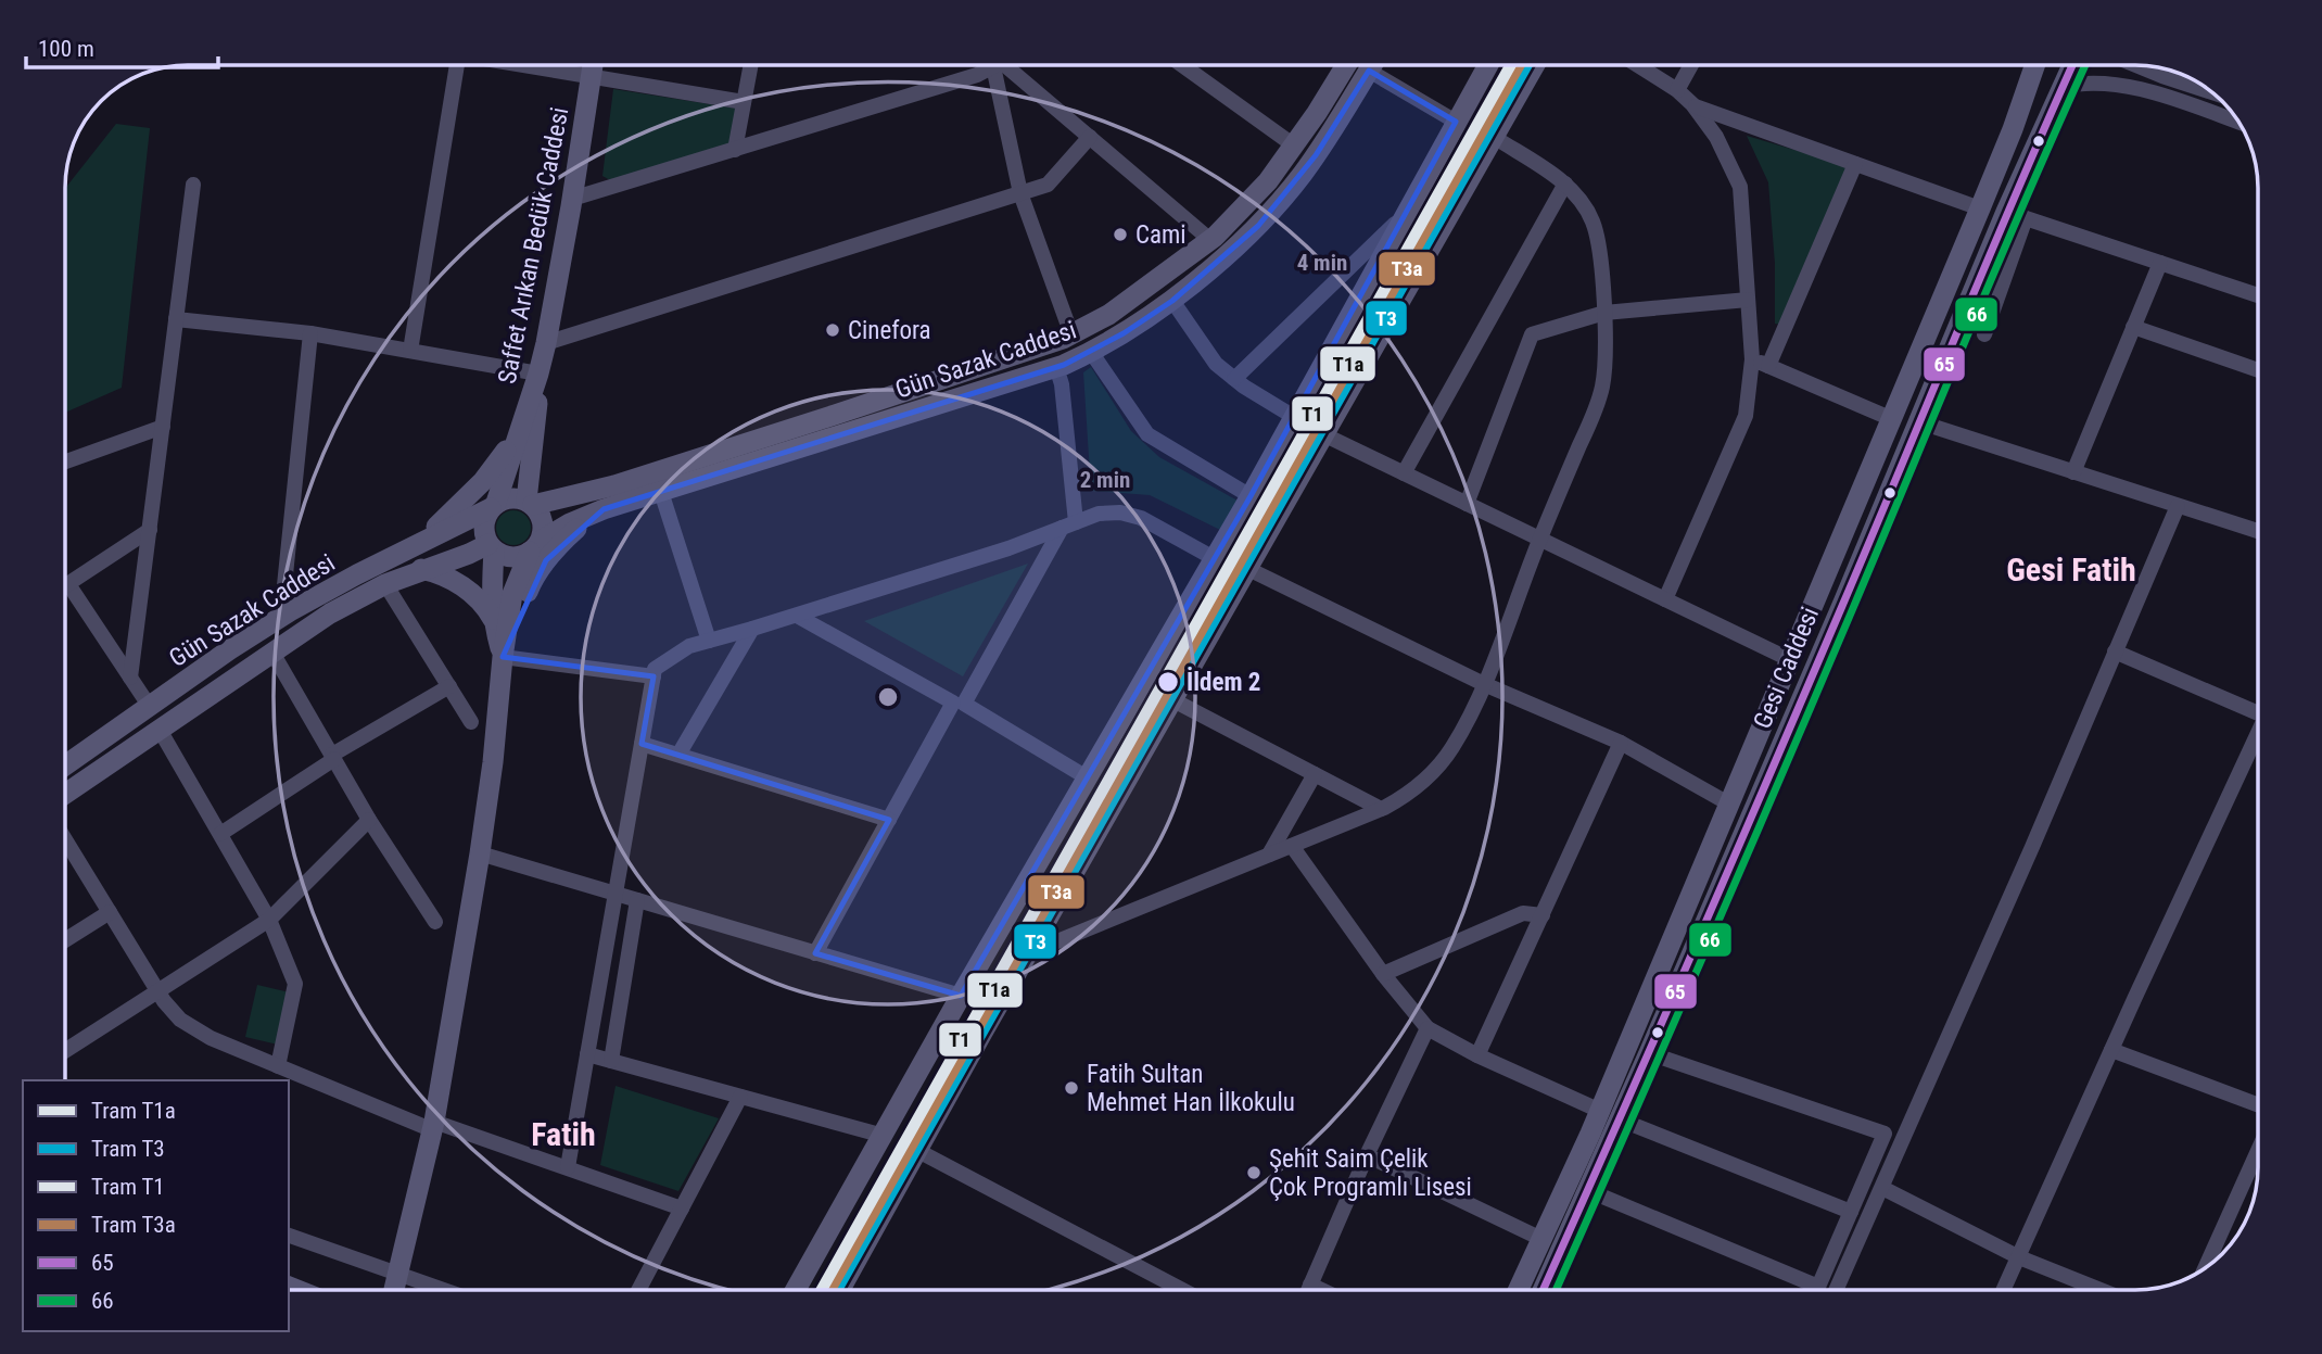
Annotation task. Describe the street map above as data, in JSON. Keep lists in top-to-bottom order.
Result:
{
  "streets": {
    "street": ["Saffet Arıkan Bedük Caddesi", "Gün Sazak Caddesi", "Gesi Caddesi"]
  },
  "districts": ["Gesi Fatih", "Fatih"],
  "places": [
    "Cami",
    "Cinefora",
    "İldem 2",
    "Fatih Sultan Mehmet Han İlkokulu",
    "Şehit Saim Çelik Çok Programlı Lisesi"
  ],
  "lines": [
    "tram line T1a",
    "tram line T3",
    "tram line T1",
    "tram line T3a",
    "transit line 65",
    "transit line 66"
  ],
  "legend": [
    "Tram T1a",
    "Tram T3",
    "Tram T1",
    "Tram T3a",
    "65",
    "66"
  ],
  "scale_bar": "100 m",
  "rings": ["4 min", "2 min"]
}
